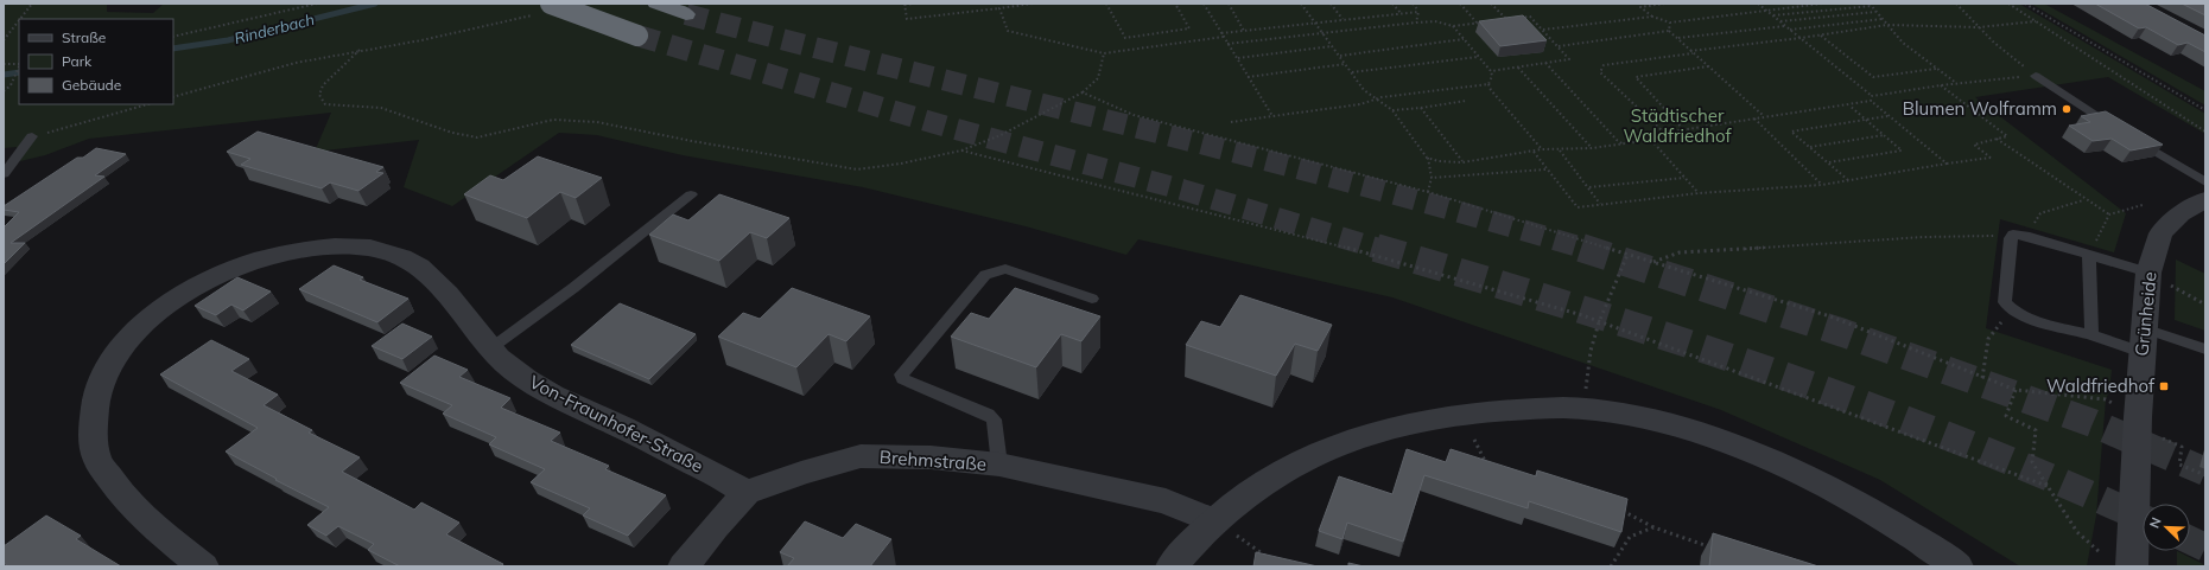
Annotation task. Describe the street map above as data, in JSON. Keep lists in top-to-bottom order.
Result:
{
  "streets": {
    "street": ["Grünheide", "Von-Fraunhofer-Straße", "Brehmstraße"]
  },
  "crossings": [
    ["Von-Fraunhofer-Straße", "Brehmstraße"]
  ],
  "water": ["Rinderbach"],
  "parks": ["Städtischer Waldfriedhof"],
  "places": {
    "other": ["Blumen Wolframm"],
    "transit": ["Waldfriedhof"]
  },
  "legend": ["Straße", "Park", "Gebäude"],
  "north": "top left"
}
